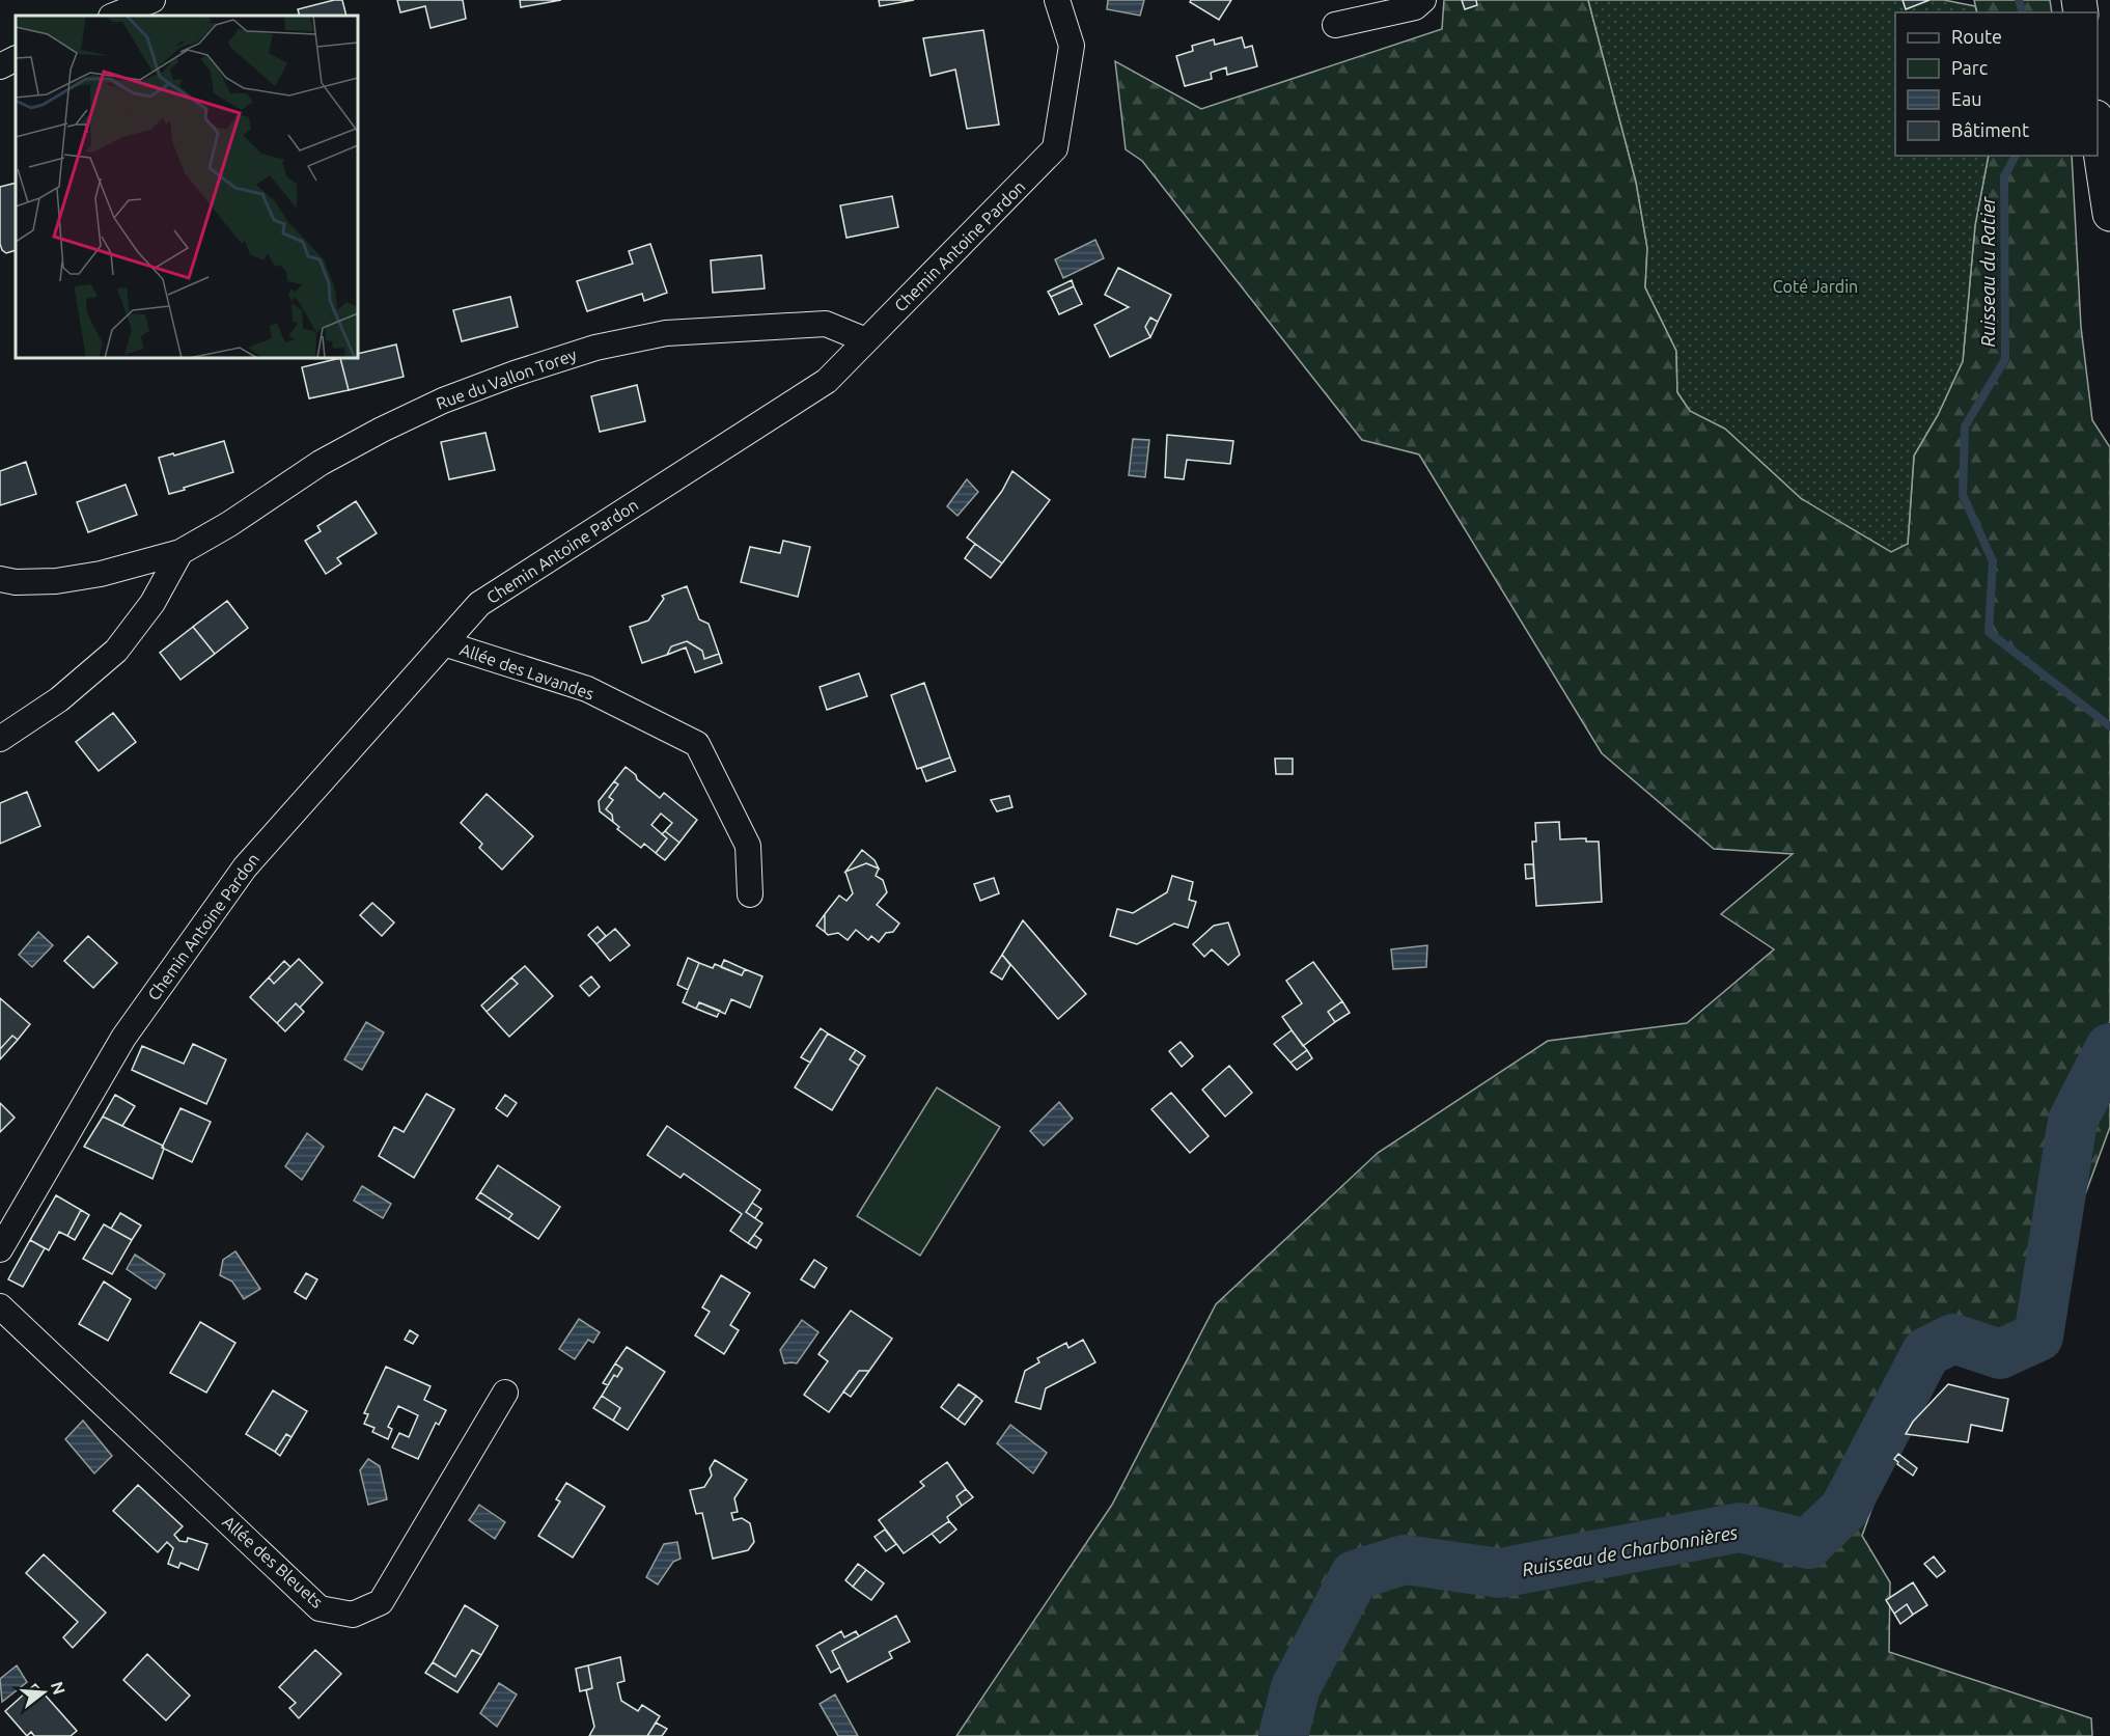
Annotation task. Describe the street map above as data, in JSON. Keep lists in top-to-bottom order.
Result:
{
  "streets": {
    "street": [
      "Chemin Antoine Pardon",
      "Rue du Vallon Torey",
      "Allée des Lavandes",
      "Allée des Bleuets"
    ]
  },
  "crossings": [
    ["Chemin Antoine Pardon", "Rue du Vallon Torey"],
    ["Chemin Antoine Pardon", "Allée des Lavandes"]
  ],
  "water": ["Ruisseau du Ratier", "Ruisseau de Charbonnières"],
  "parks": ["Coté Jardin"],
  "legend": [
    "Route",
    "Parc",
    "Eau",
    "Bâtiment"
  ],
  "north": "right"
}
